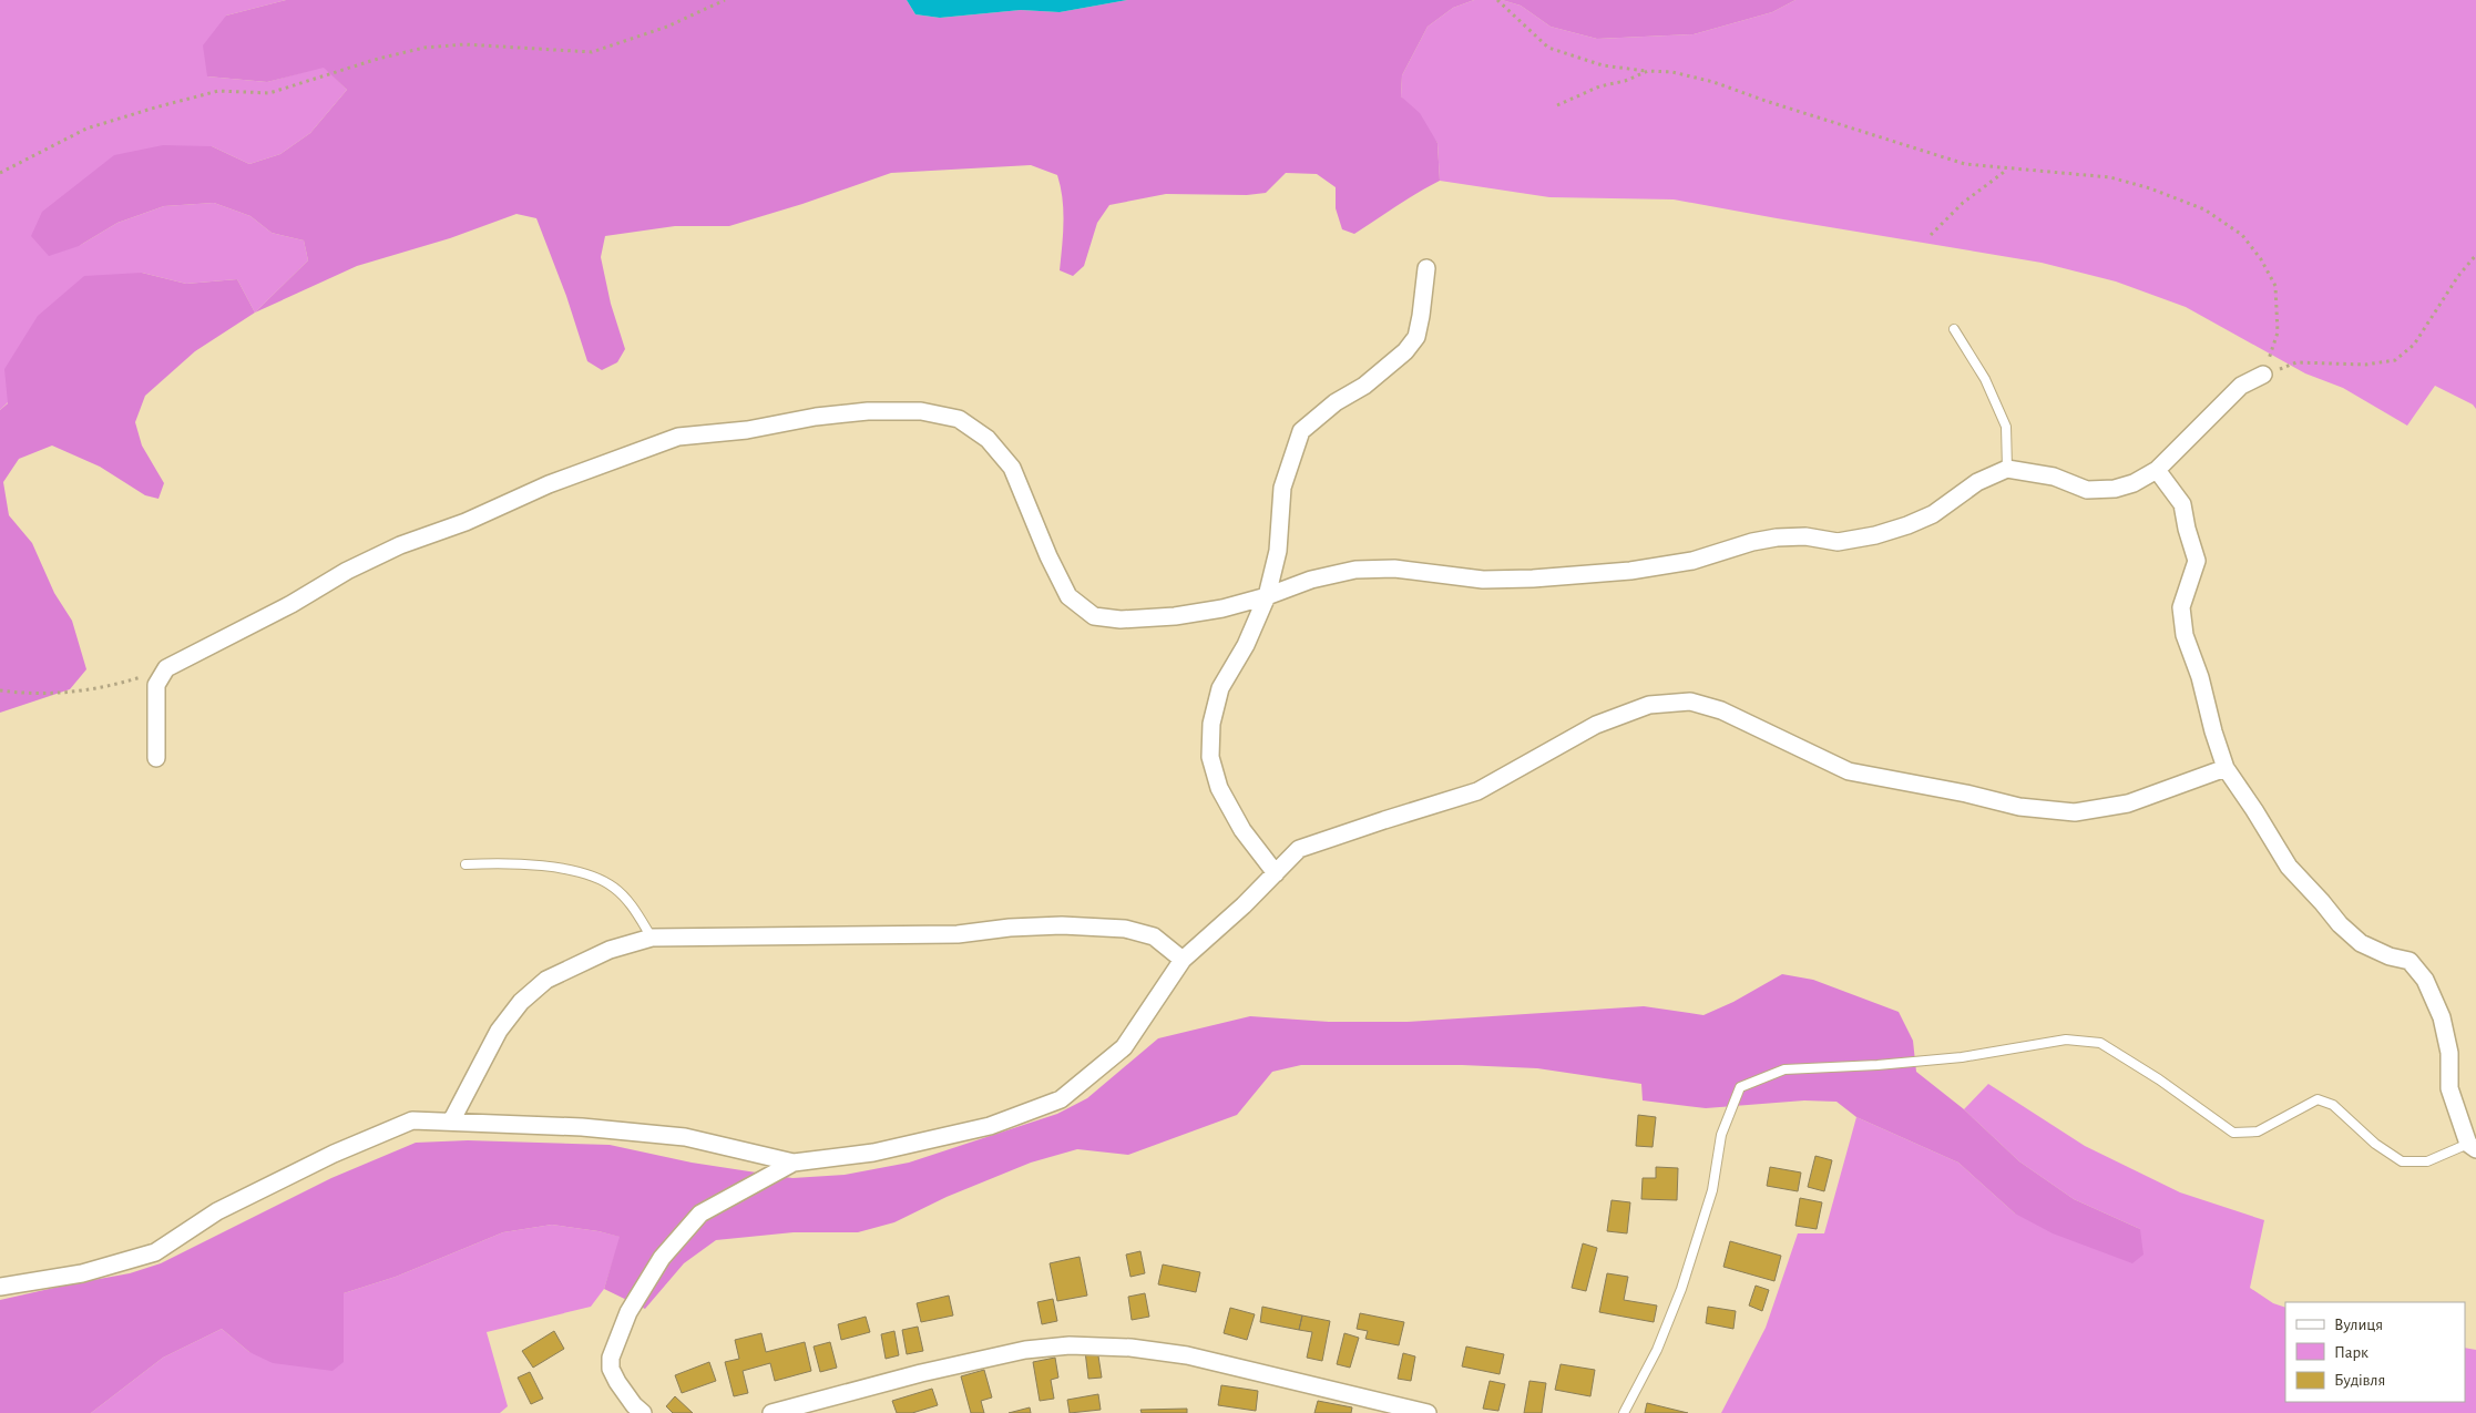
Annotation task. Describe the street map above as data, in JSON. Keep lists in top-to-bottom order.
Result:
{
  "legend": ["Вулиця", "Парк", "Будівля"]
}
